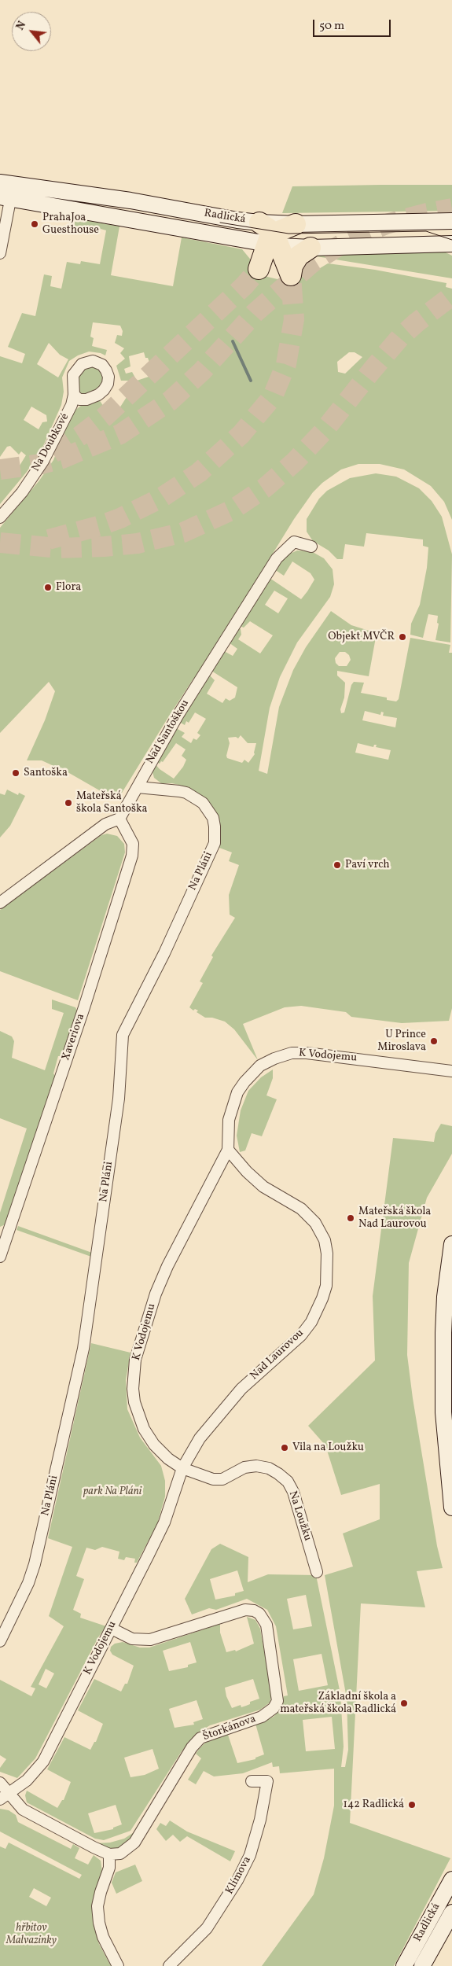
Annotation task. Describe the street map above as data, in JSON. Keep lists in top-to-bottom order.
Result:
{
  "streets": {
    "main road": ["Radlická"],
    "street": [
      "Na Doubkové",
      "Nad Santoškou",
      "Na Pláni",
      "Xaveriova",
      "K Vodojemu",
      "Nad Laurovou",
      "Na Loužku",
      "Štorkánova",
      "Klímova"
    ]
  },
  "crossings": [
    ["Nad Santoškou", "Na Pláni"],
    ["Nad Santoškou", "Xaveriova"],
    ["K Vodojemu", "Nad Laurovou"],
    ["K Vodojemu", "Na Loužku"],
    ["K Vodojemu", "Štorkánova"],
    ["Nad Laurovou", "Na Loužku"]
  ],
  "parks": ["park Na Pláni", "hřbitov Malvazinky"],
  "places": [
    "PrahaJoa Guesthouse",
    "Flora",
    "Objekt MVČR",
    "Santoška",
    "Mateřská škola Santoška",
    "Paví vrch",
    "U Prince Miroslava",
    "Mateřská škola Nad Laurovou",
    "Vila na Loužku",
    "Základní škola a mateřská škola Radlická",
    "142 Radlická"
  ],
  "scale_bar": "50 m",
  "north": "top left"
}
